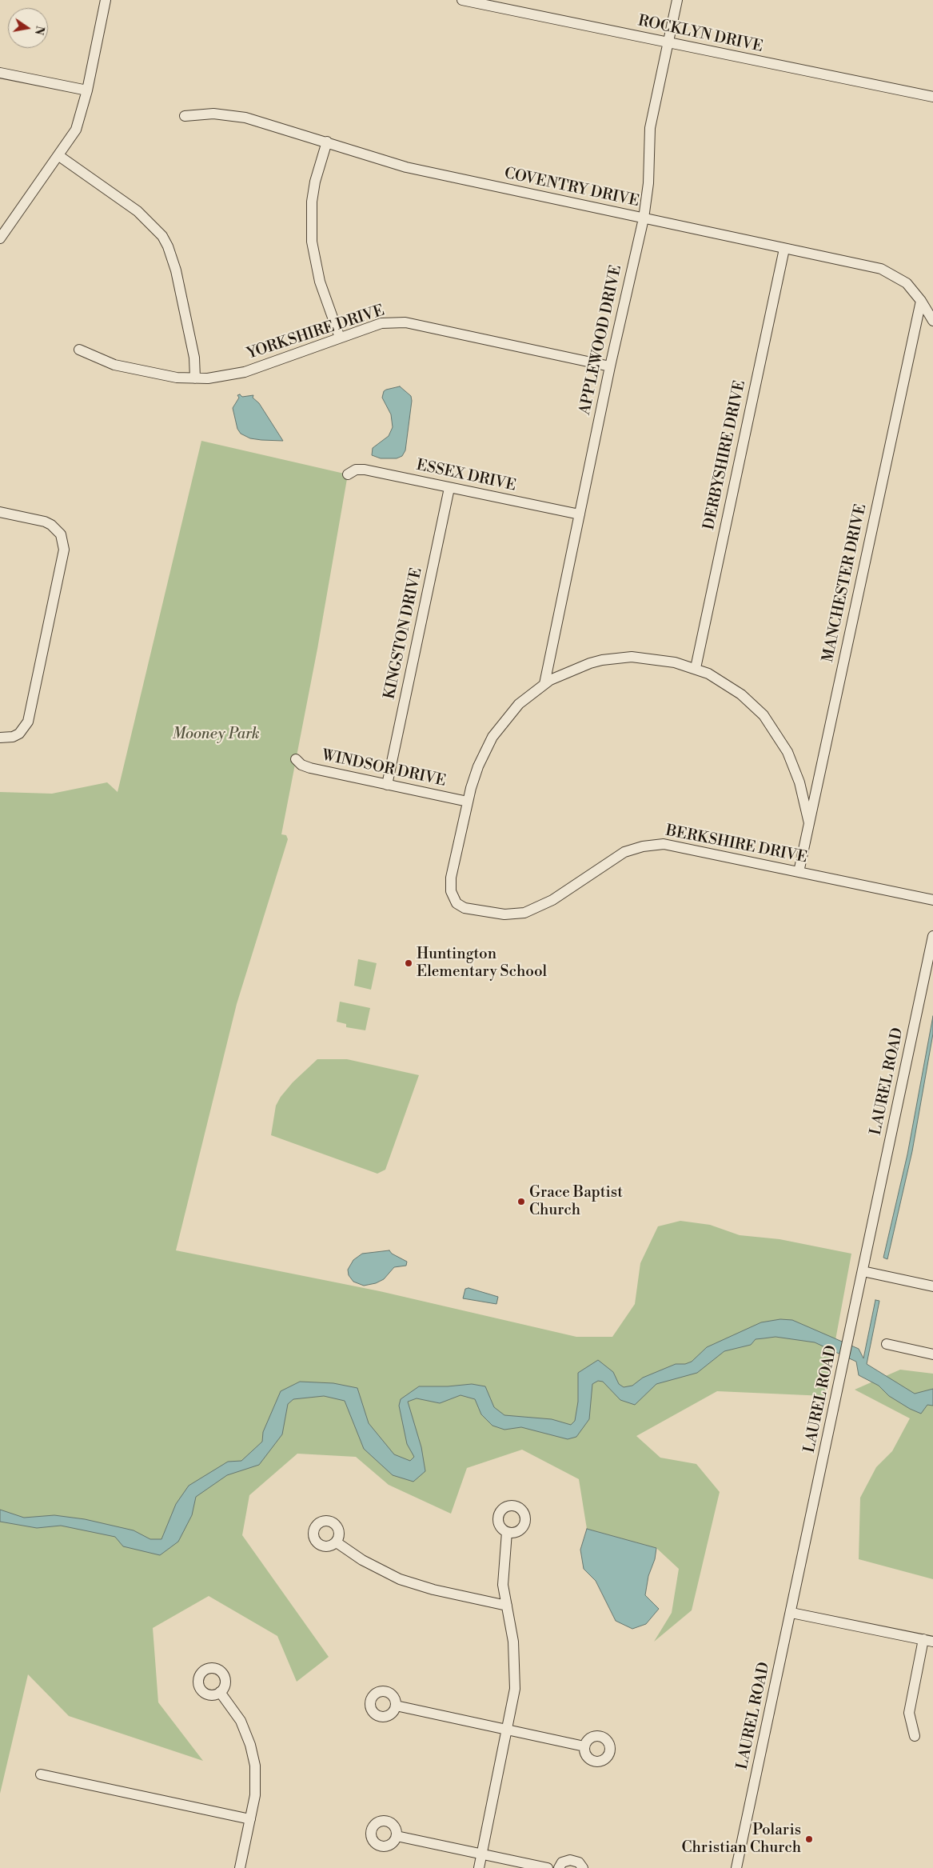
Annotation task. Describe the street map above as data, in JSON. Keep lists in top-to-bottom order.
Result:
{
  "streets": {
    "street": [
      "ROCKLYN DRIVE",
      "COVENTRY DRIVE",
      "YORKSHIRE DRIVE",
      "APPLEWOOD DRIVE",
      "DERBYSHIRE DRIVE",
      "ESSEX DRIVE",
      "MANCHESTER DRIVE",
      "KINGSTON DRIVE",
      "WINDSOR DRIVE",
      "BERKSHIRE DRIVE",
      "LAUREL ROAD"
    ]
  },
  "crossings": [
    ["ROCKLYN DRIVE", "APPLEWOOD DRIVE"],
    ["COVENTRY DRIVE", "APPLEWOOD DRIVE"],
    ["COVENTRY DRIVE", "DERBYSHIRE DRIVE"],
    ["COVENTRY DRIVE", "MANCHESTER DRIVE"],
    ["YORKSHIRE DRIVE", "APPLEWOOD DRIVE"],
    ["APPLEWOOD DRIVE", "ESSEX DRIVE"],
    ["ESSEX DRIVE", "KINGSTON DRIVE"],
    ["MANCHESTER DRIVE", "BERKSHIRE DRIVE"],
    ["KINGSTON DRIVE", "WINDSOR DRIVE"],
    ["WINDSOR DRIVE", "BERKSHIRE DRIVE"]
  ],
  "parks": ["Mooney Park"],
  "places": ["Huntington Elementary School", "Grace Baptist Church", "Polaris Christian Church"],
  "north": "right"
}
